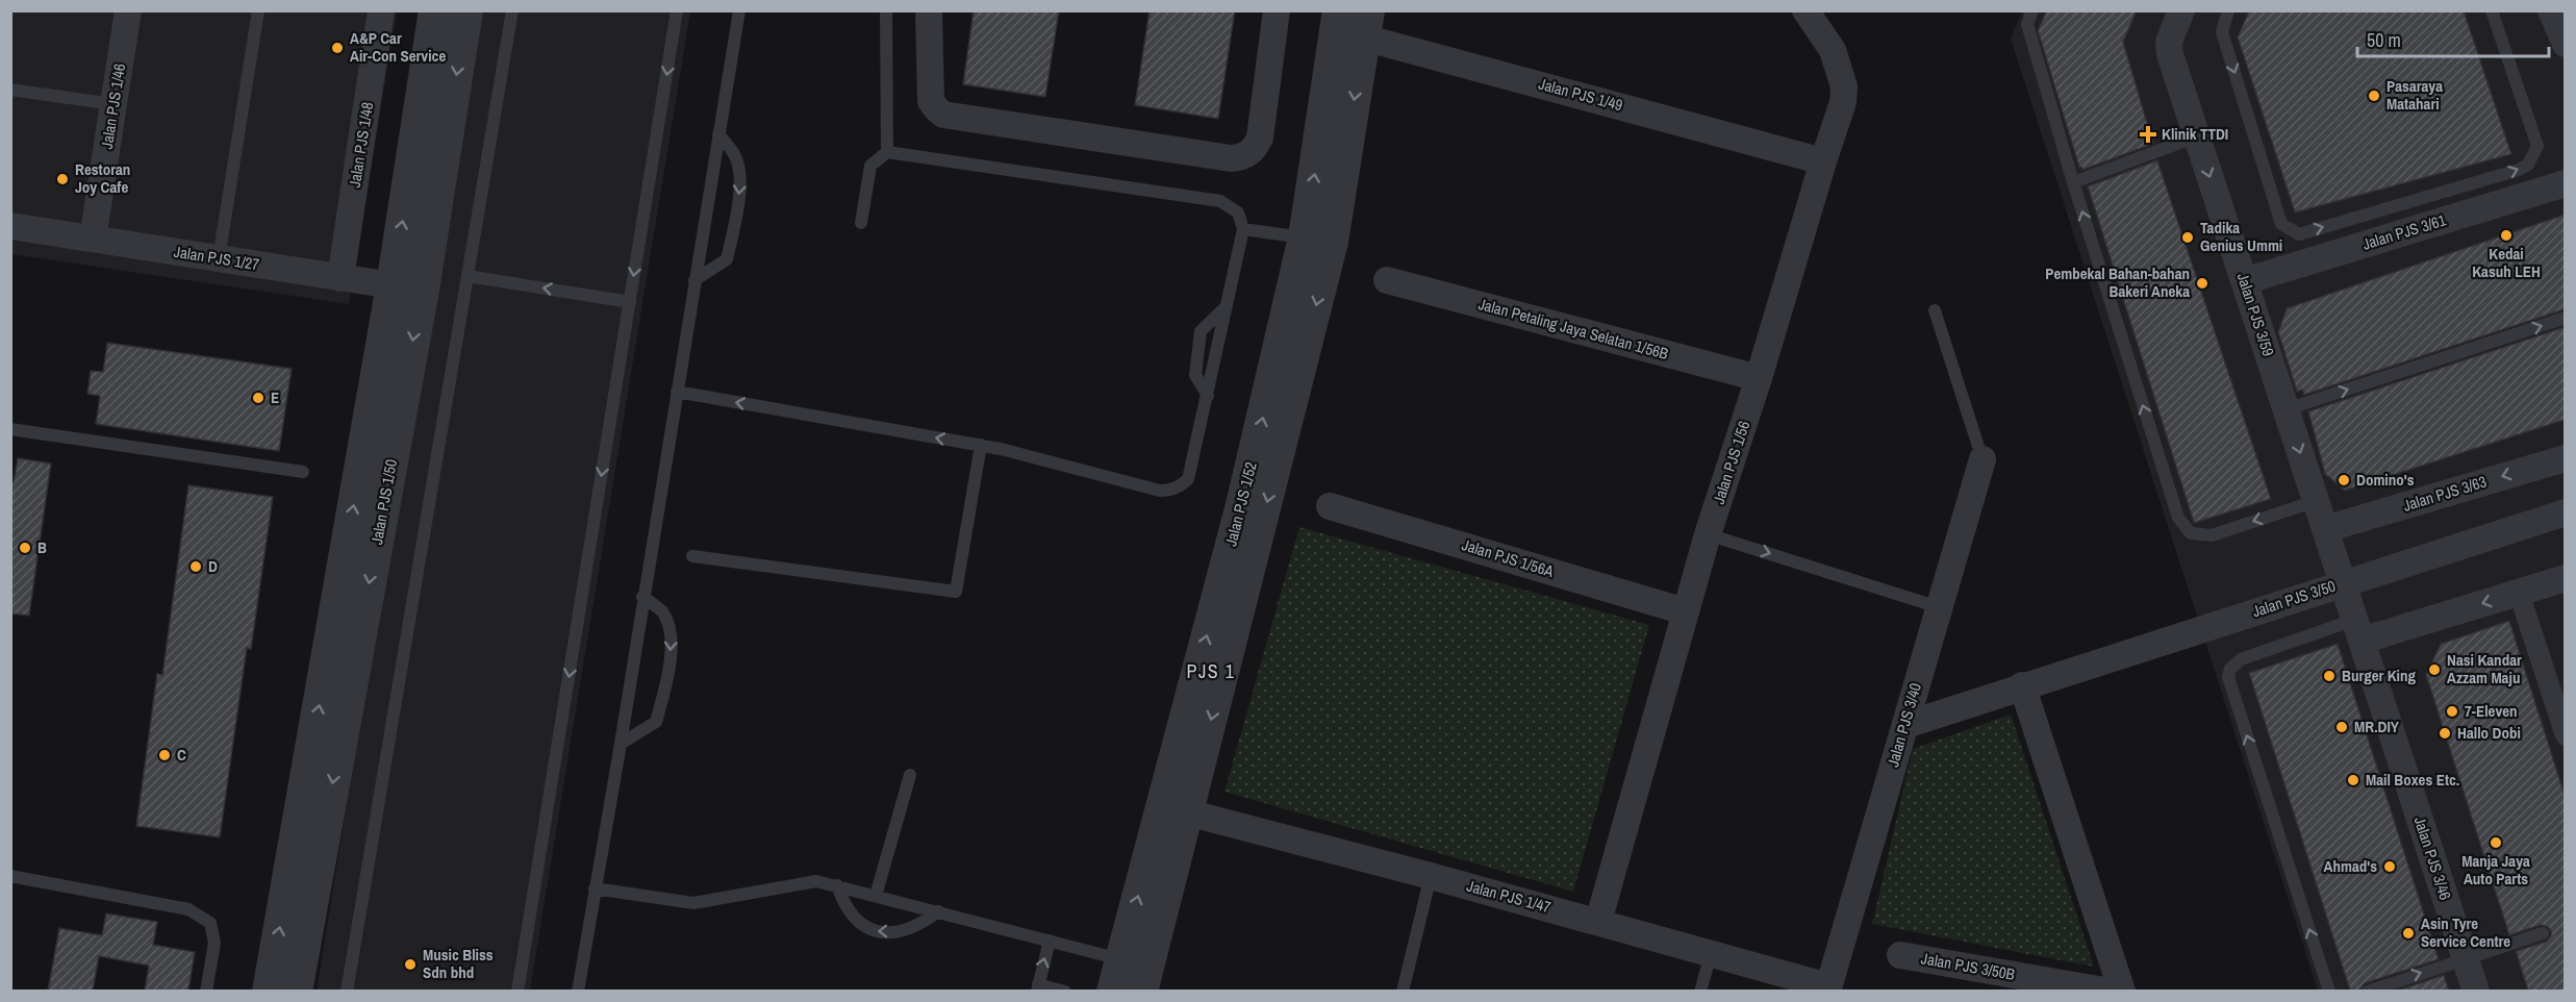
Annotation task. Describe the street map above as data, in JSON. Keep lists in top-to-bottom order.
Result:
{
  "streets": {
    "street": [
      "Jalan PJS 1/49",
      "Jalan PJS 1/46",
      "Jalan PJS 1/48",
      "Jalan PJS 3/61",
      "Jalan PJS 1/27",
      "Jalan PJS 3/59",
      "Jalan Petaling Jaya Selatan 1/56B",
      "Jalan PJS 1/56",
      "Jalan PJS 3/63",
      "Jalan PJS 1/50",
      "Jalan PJS 1/52",
      "Jalan PJS 1/56A",
      "Jalan PJS 3/50",
      "Jalan PJS 3/40",
      "Jalan PJS 3/46",
      "Jalan PJS 1/47",
      "Jalan PJS 3/50B"
    ]
  },
  "crossings": [
    ["Jalan PJS 1/49", "Jalan PJS 1/56"],
    ["Jalan PJS 1/49", "Jalan PJS 1/52"],
    ["Jalan PJS 1/46", "Jalan PJS 1/27"],
    ["Jalan PJS 1/48", "Jalan PJS 1/27"],
    ["Jalan PJS 3/61", "Jalan PJS 3/59"],
    ["Jalan PJS 1/27", "Jalan PJS 1/50"],
    ["Jalan PJS 3/59", "Jalan PJS 3/63"],
    ["Jalan PJS 3/59", "Jalan PJS 3/50"],
    ["Jalan PJS 3/59", "Jalan PJS 3/46"],
    ["Jalan Petaling Jaya Selatan 1/56B", "Jalan PJS 1/56"],
    ["Jalan PJS 1/56", "Jalan PJS 1/56A"],
    ["Jalan PJS 1/56", "Jalan PJS 1/47"],
    ["Jalan PJS 1/52", "Jalan PJS 1/47"],
    ["Jalan PJS 3/50", "Jalan PJS 3/40"],
    ["Jalan PJS 3/50", "Jalan PJS 3/46"],
    ["Jalan PJS 3/40", "Jalan PJS 1/47"]
  ],
  "one_way": ["Jalan PJS 3/59"],
  "districts": ["PJS 1"],
  "places": {
    "other": [
      "A&P Car Air-Con Service",
      "Pasaraya Matahari",
      "Restoran Joy Cafe",
      "Kedai Kasuh LEH",
      "Tadika Genius Ummi",
      "Pembekal Bahan-bahan Bakeri Aneka",
      "E",
      "Domino's",
      "B",
      "D",
      "Nasi Kandar Azzam Maju",
      "Burger King",
      "7-Eleven",
      "MR.DIY",
      "Hallo Dobi",
      "C",
      "Mail Boxes Etc.",
      "Manja Jaya Auto Parts",
      "Ahmad's",
      "Asin Tyre Service Centre",
      "Music Bliss Sdn bhd"
    ],
    "health": ["Klinik TTDI"]
  },
  "scale_bar": "50 m"
}
